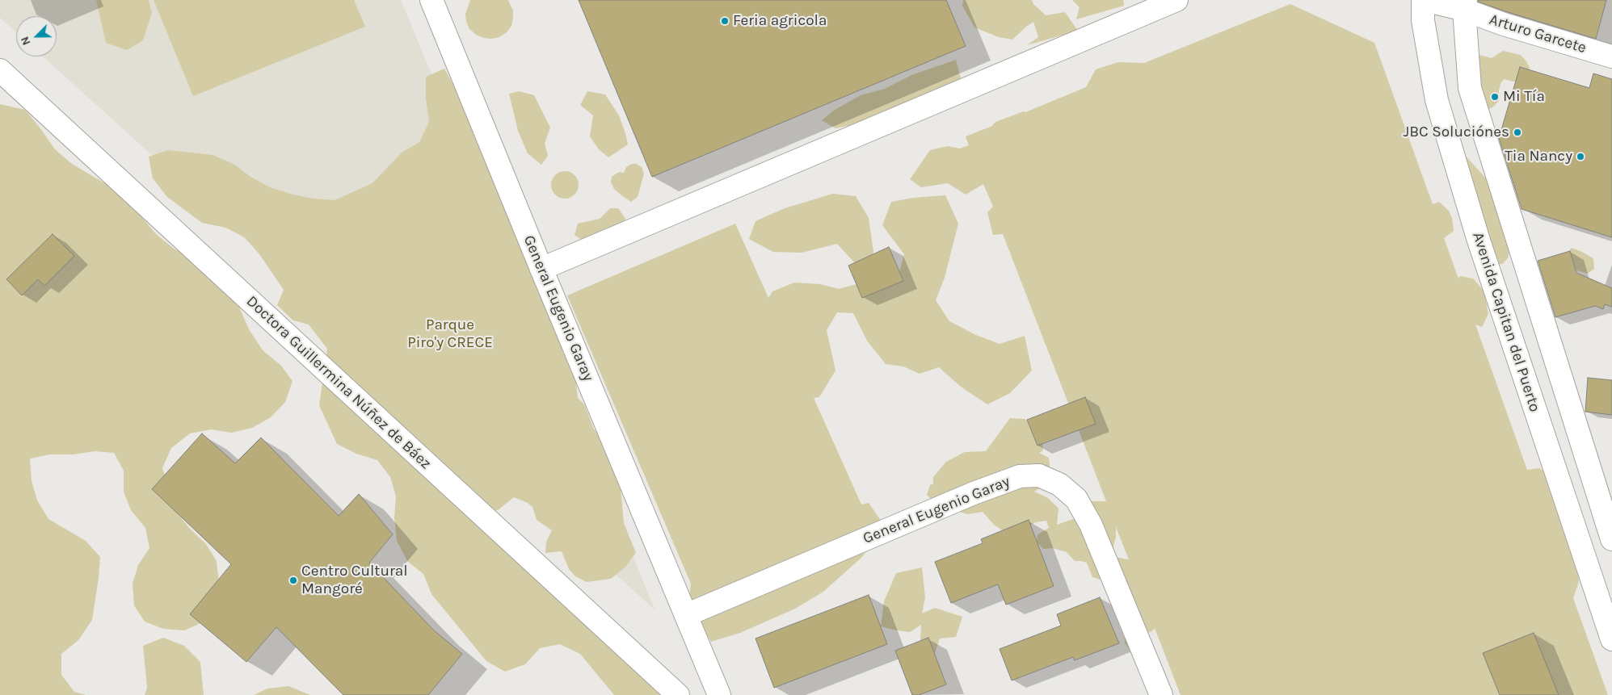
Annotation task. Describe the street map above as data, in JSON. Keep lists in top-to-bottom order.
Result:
{
  "streets": {
    "street": [
      "Arturo Garcete",
      "General Eugenio Garay",
      "Avenida Capitan del Puerto",
      "Doctora Guillermina Núñez de Báez"
    ]
  },
  "crossings": [
    ["Arturo Garcete", "Avenida Capitan del Puerto"]
  ],
  "parks": ["Parque Piro'y CRECE"],
  "places": [
    "Feria agricola",
    "Mi Tía",
    "JBC Soluciónes",
    "Tia Nancy",
    "Centro Cultural Mangoré"
  ],
  "north": "bottom left"
}
